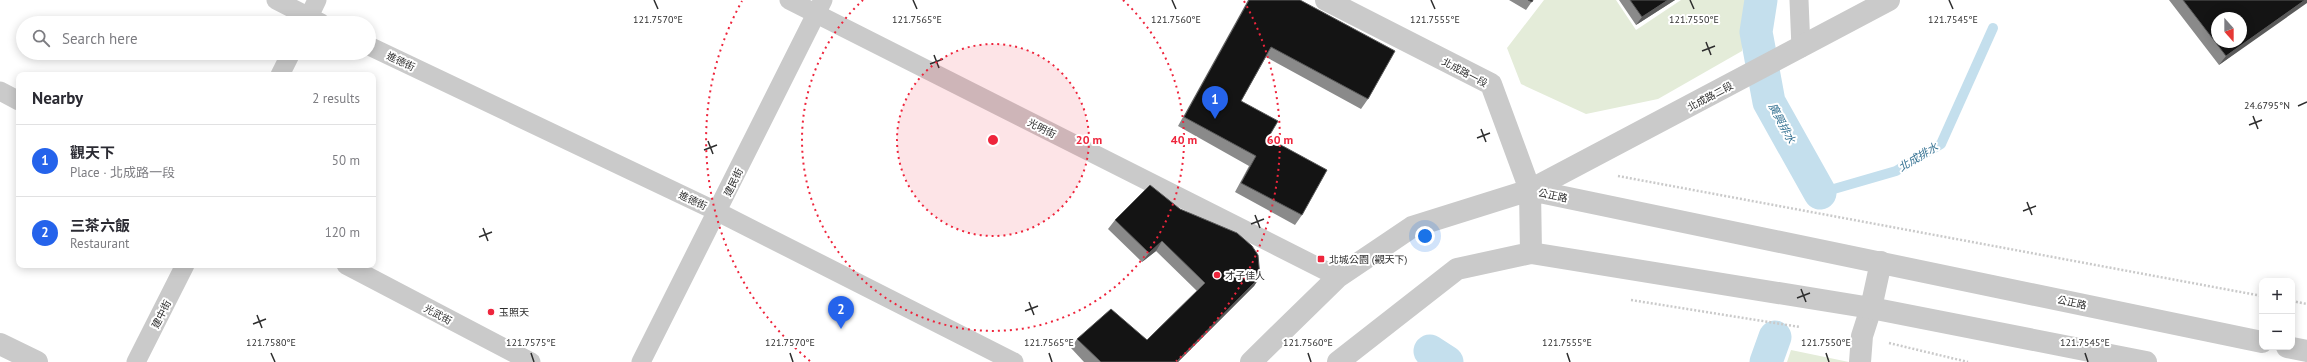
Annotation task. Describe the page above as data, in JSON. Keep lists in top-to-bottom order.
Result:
{
  "streets": {
    "street": ["北成路一段", "北成路二段", "公正路"],
    "lane": [
      "進德街",
      "光明街",
      "建民街",
      "建中街",
      "光武街"
    ]
  },
  "crossings": [
    ["進德街", "建民街"],
    ["北成路一段", "北成路二段"],
    ["北成路一段", "公正路"],
    ["北成路二段", "公正路"],
    ["光明街", "建民街"],
    ["光明街", "公正路"]
  ],
  "water": ["廣興排水", "北成排水"],
  "places": {
    "transit": ["北城公園 (觀天下)"],
    "other": ["才子佳人", "玉照天"]
  },
  "north": "bottom",
  "page": {
    "search": "Search here",
    "heading": ["Nearby", "2 results"],
    "pins": ["1", "2"],
    "list": [
      {
        "mark": "1",
        "name": "觀天下",
        "note": "Place · 北成路一段",
        "value": "50 m"
      },
      {
        "mark": "2",
        "name": "三茶六飯",
        "note": "Restaurant",
        "value": "120 m"
      }
    ],
    "map_buttons": ["+", "−"]
  },
  "coordinates": [
    "121.7555°E",
    "121.7570°E",
    "121.7565°E",
    "121.7560°E",
    "121.7550°E",
    "121.7545°E",
    "24.6795°N",
    "121.7580°E",
    "121.7575°E"
  ],
  "rings": ["20 m", "40 m", "60 m"]
}
